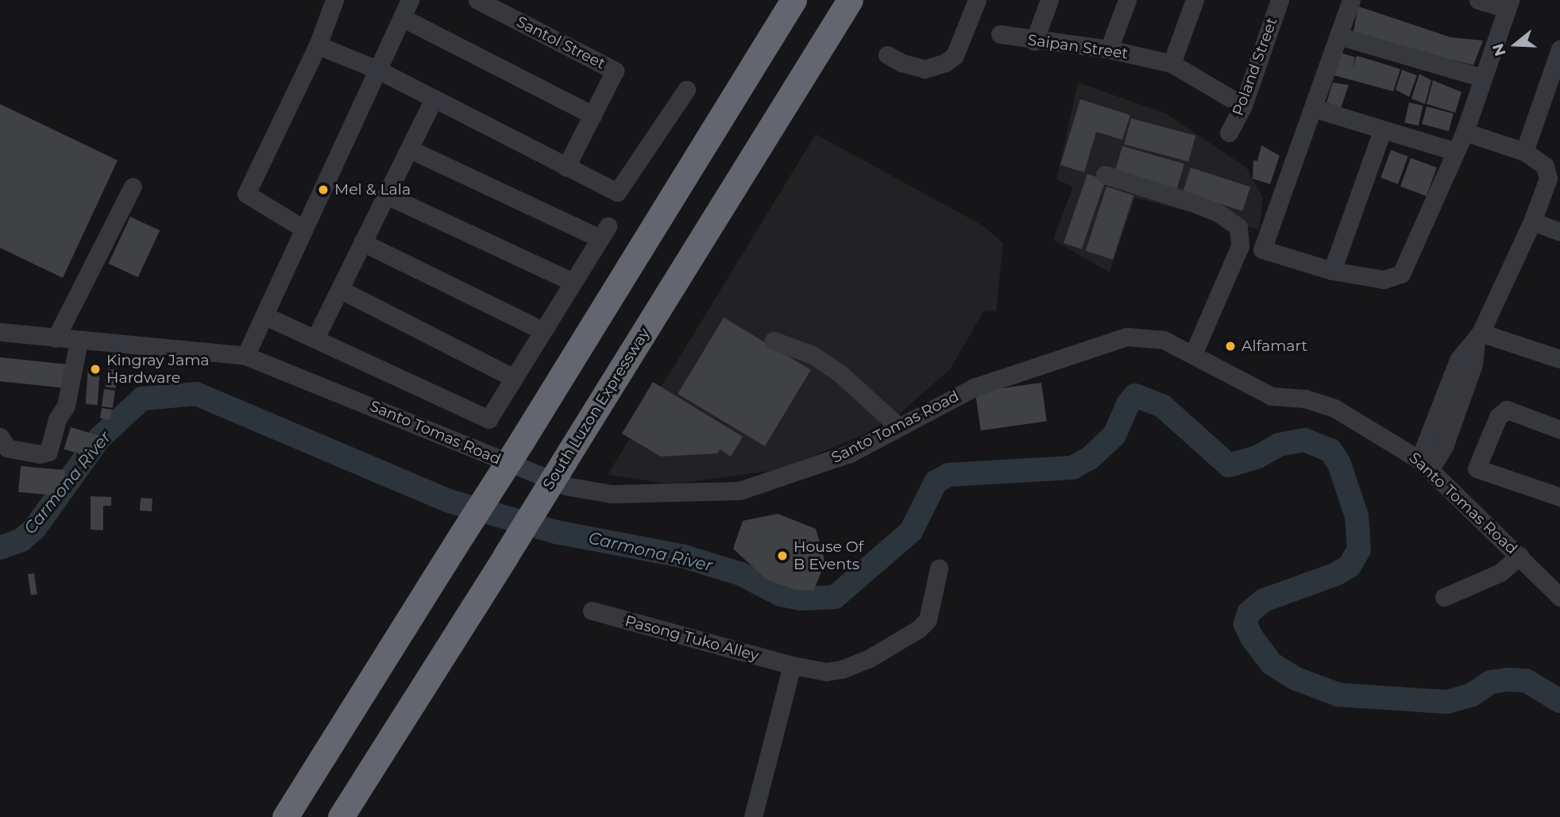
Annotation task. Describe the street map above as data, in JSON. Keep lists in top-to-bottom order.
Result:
{
  "streets": {
    "highway": ["South Luzon Expressway"],
    "street": [
      "Santol Street",
      "Saipan Street",
      "Poland Street",
      "Santo Tomas Road",
      "Pasong Tuko Alley"
    ]
  },
  "crossings": [
    ["Saipan Street", "Poland Street"]
  ],
  "water": ["Carmona River"],
  "places": [
    "Mel & Lala",
    "Alfamart",
    "Kingray Jama Hardware",
    "House Of B Events"
  ],
  "north": "left"
}
